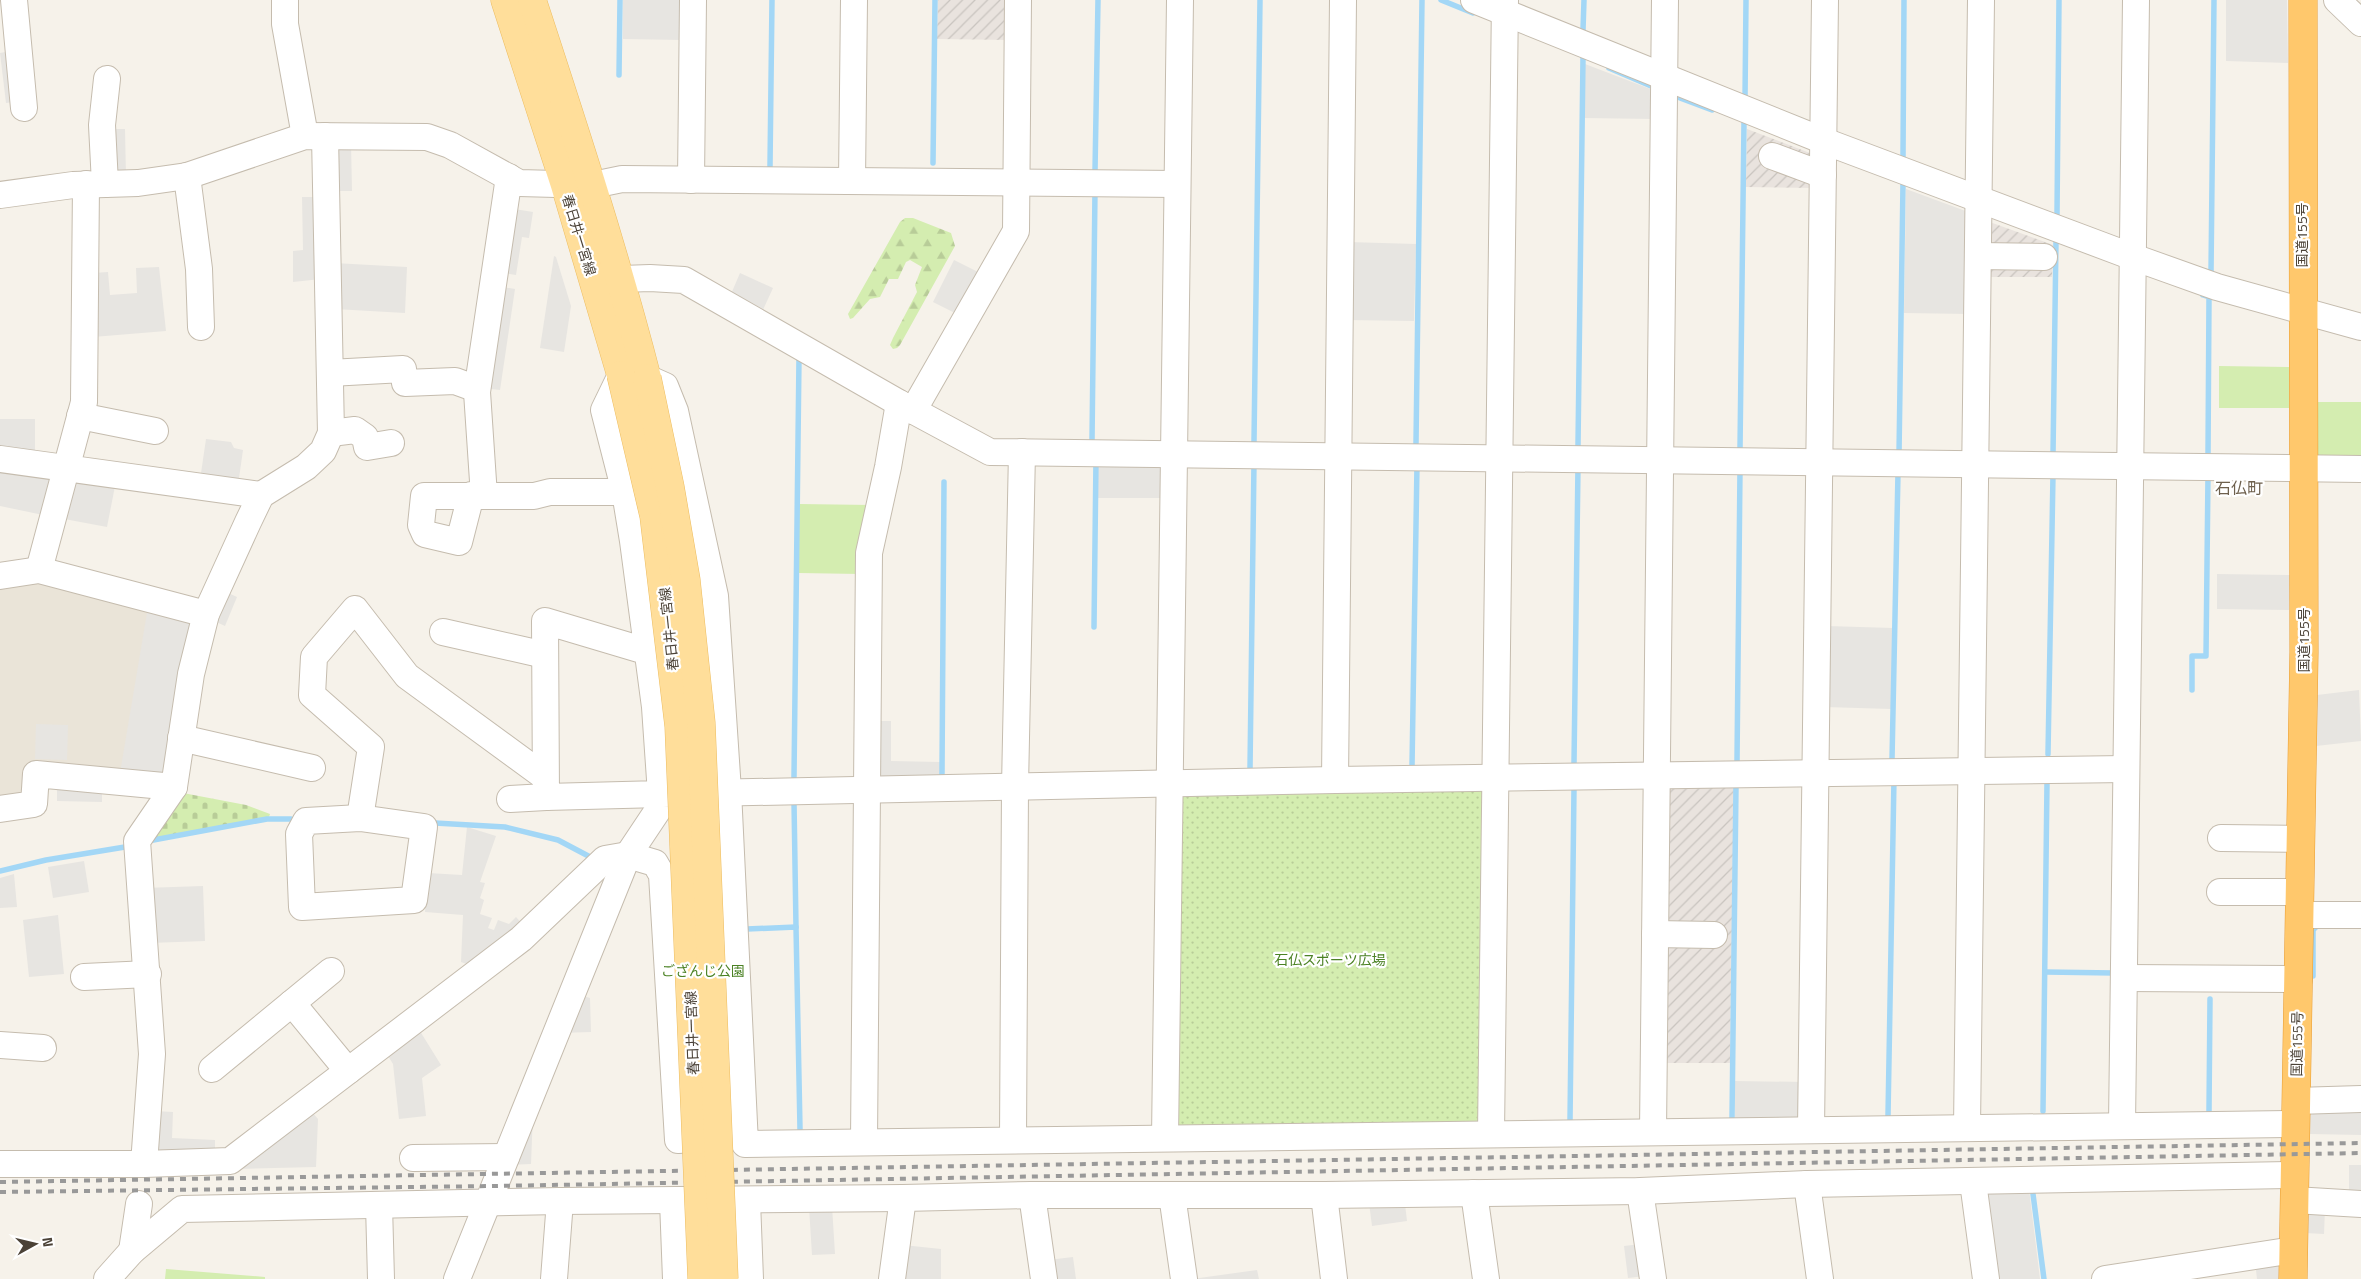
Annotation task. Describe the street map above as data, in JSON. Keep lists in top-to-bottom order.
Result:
{
  "streets": {
    "highway": ["国道155号"],
    "main road": ["春日井一宮線"]
  },
  "districts": ["石仏町"],
  "parks": ["石仏スポーツ広場", "ござんじ公園"],
  "north": "right"
}
